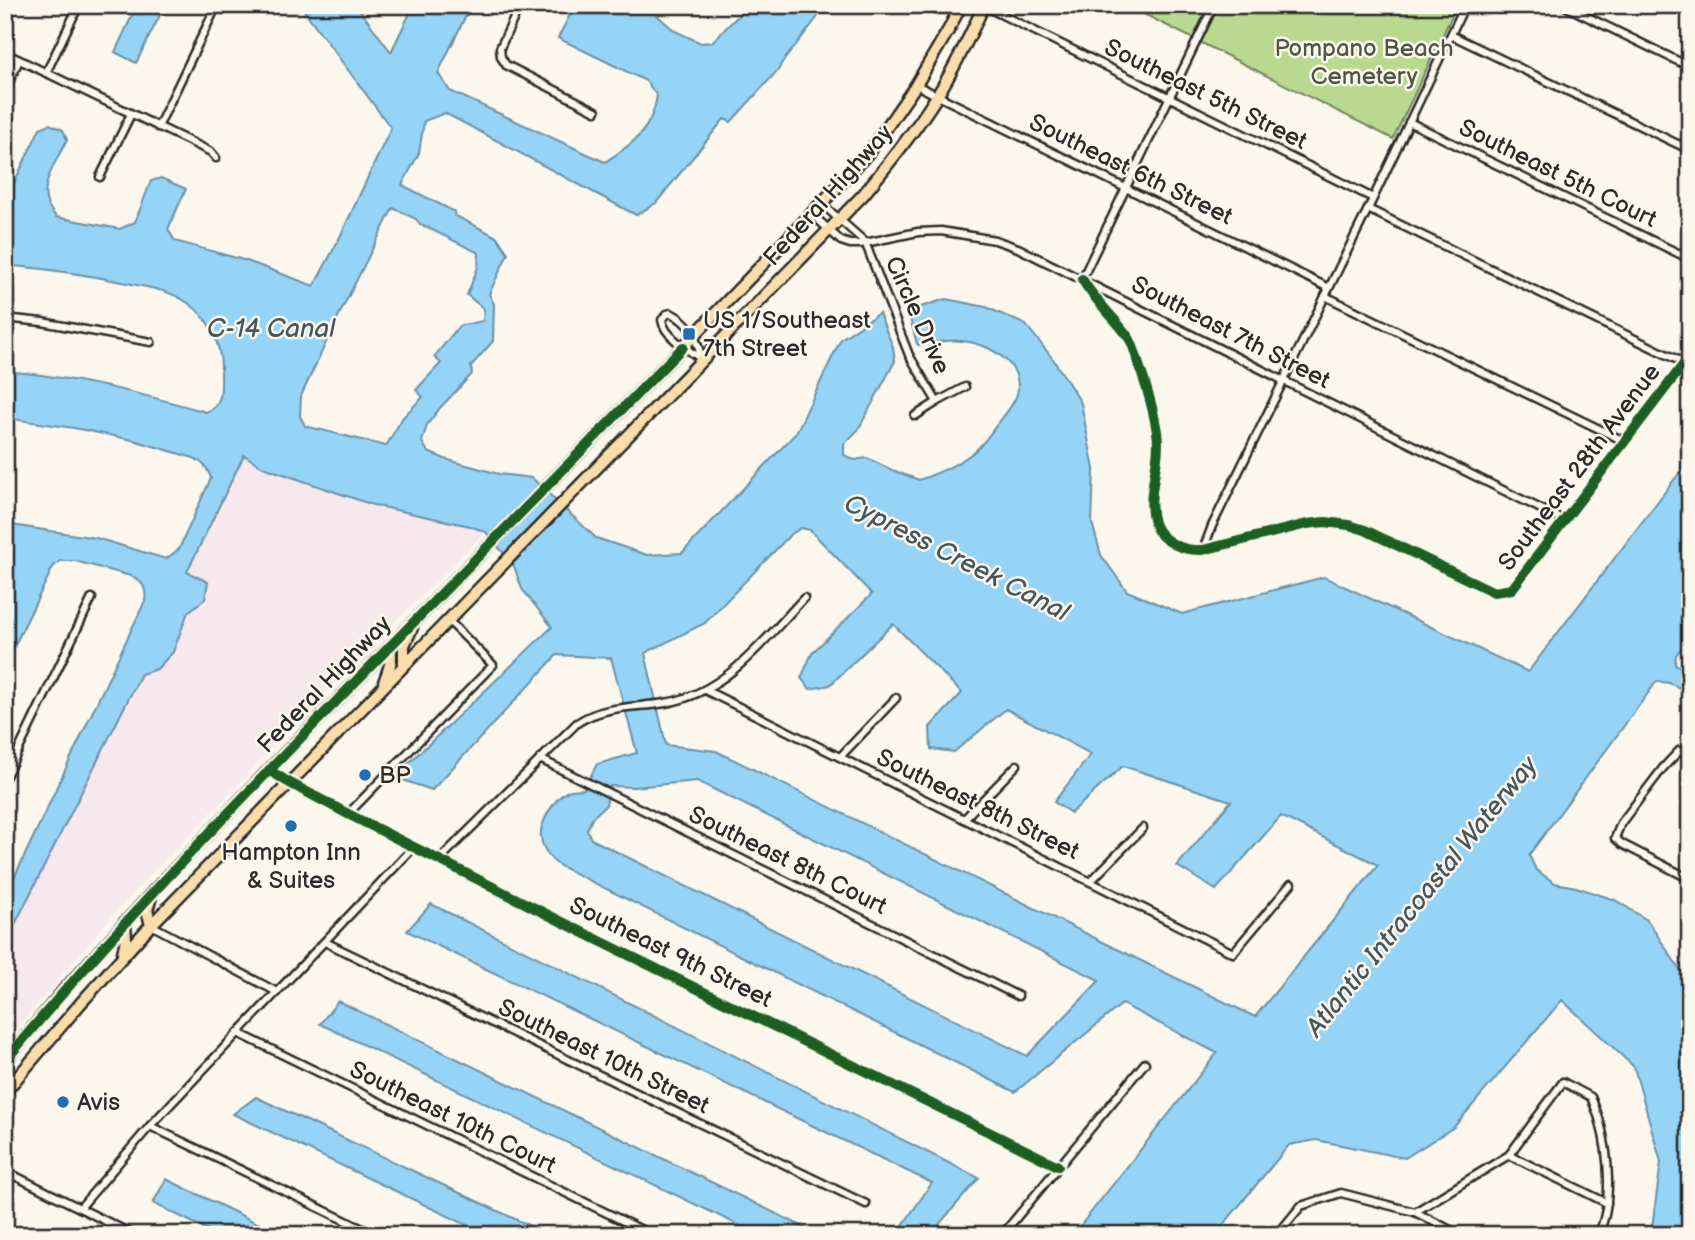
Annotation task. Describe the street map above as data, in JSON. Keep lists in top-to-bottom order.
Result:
{
  "streets": {
    "main road": ["Federal Highway"],
    "street": [
      "Southeast 5th Street",
      "Southeast 6th Street",
      "Southeast 5th Court",
      "Circle Drive",
      "Southeast 7th Street",
      "Southeast 28th Avenue",
      "Southeast 8th Street",
      "Southeast 8th Court",
      "Southeast 9th Street",
      "Southeast 10th Street",
      "Southeast 10th Court"
    ]
  },
  "crossings": [
    ["Southeast 5th Street", "Federal Highway"],
    ["Southeast 6th Street", "Federal Highway"],
    ["Federal Highway", "Southeast 7th Street"],
    ["Federal Highway", "Southeast 9th Street"],
    ["Circle Drive", "Southeast 7th Street"],
    ["Southeast 7th Street", "Southeast 28th Avenue"]
  ],
  "water": ["C-14 Canal", "Cypress Creek Canal", "Atlantic Intracoastal Waterway"],
  "parks": ["Pompano Beach Cemetery"],
  "places": {
    "transit": ["US 1/Southeast 7th Street"],
    "other": ["BP", "Hampton Inn & Suites", "Avis"]
  }
}
